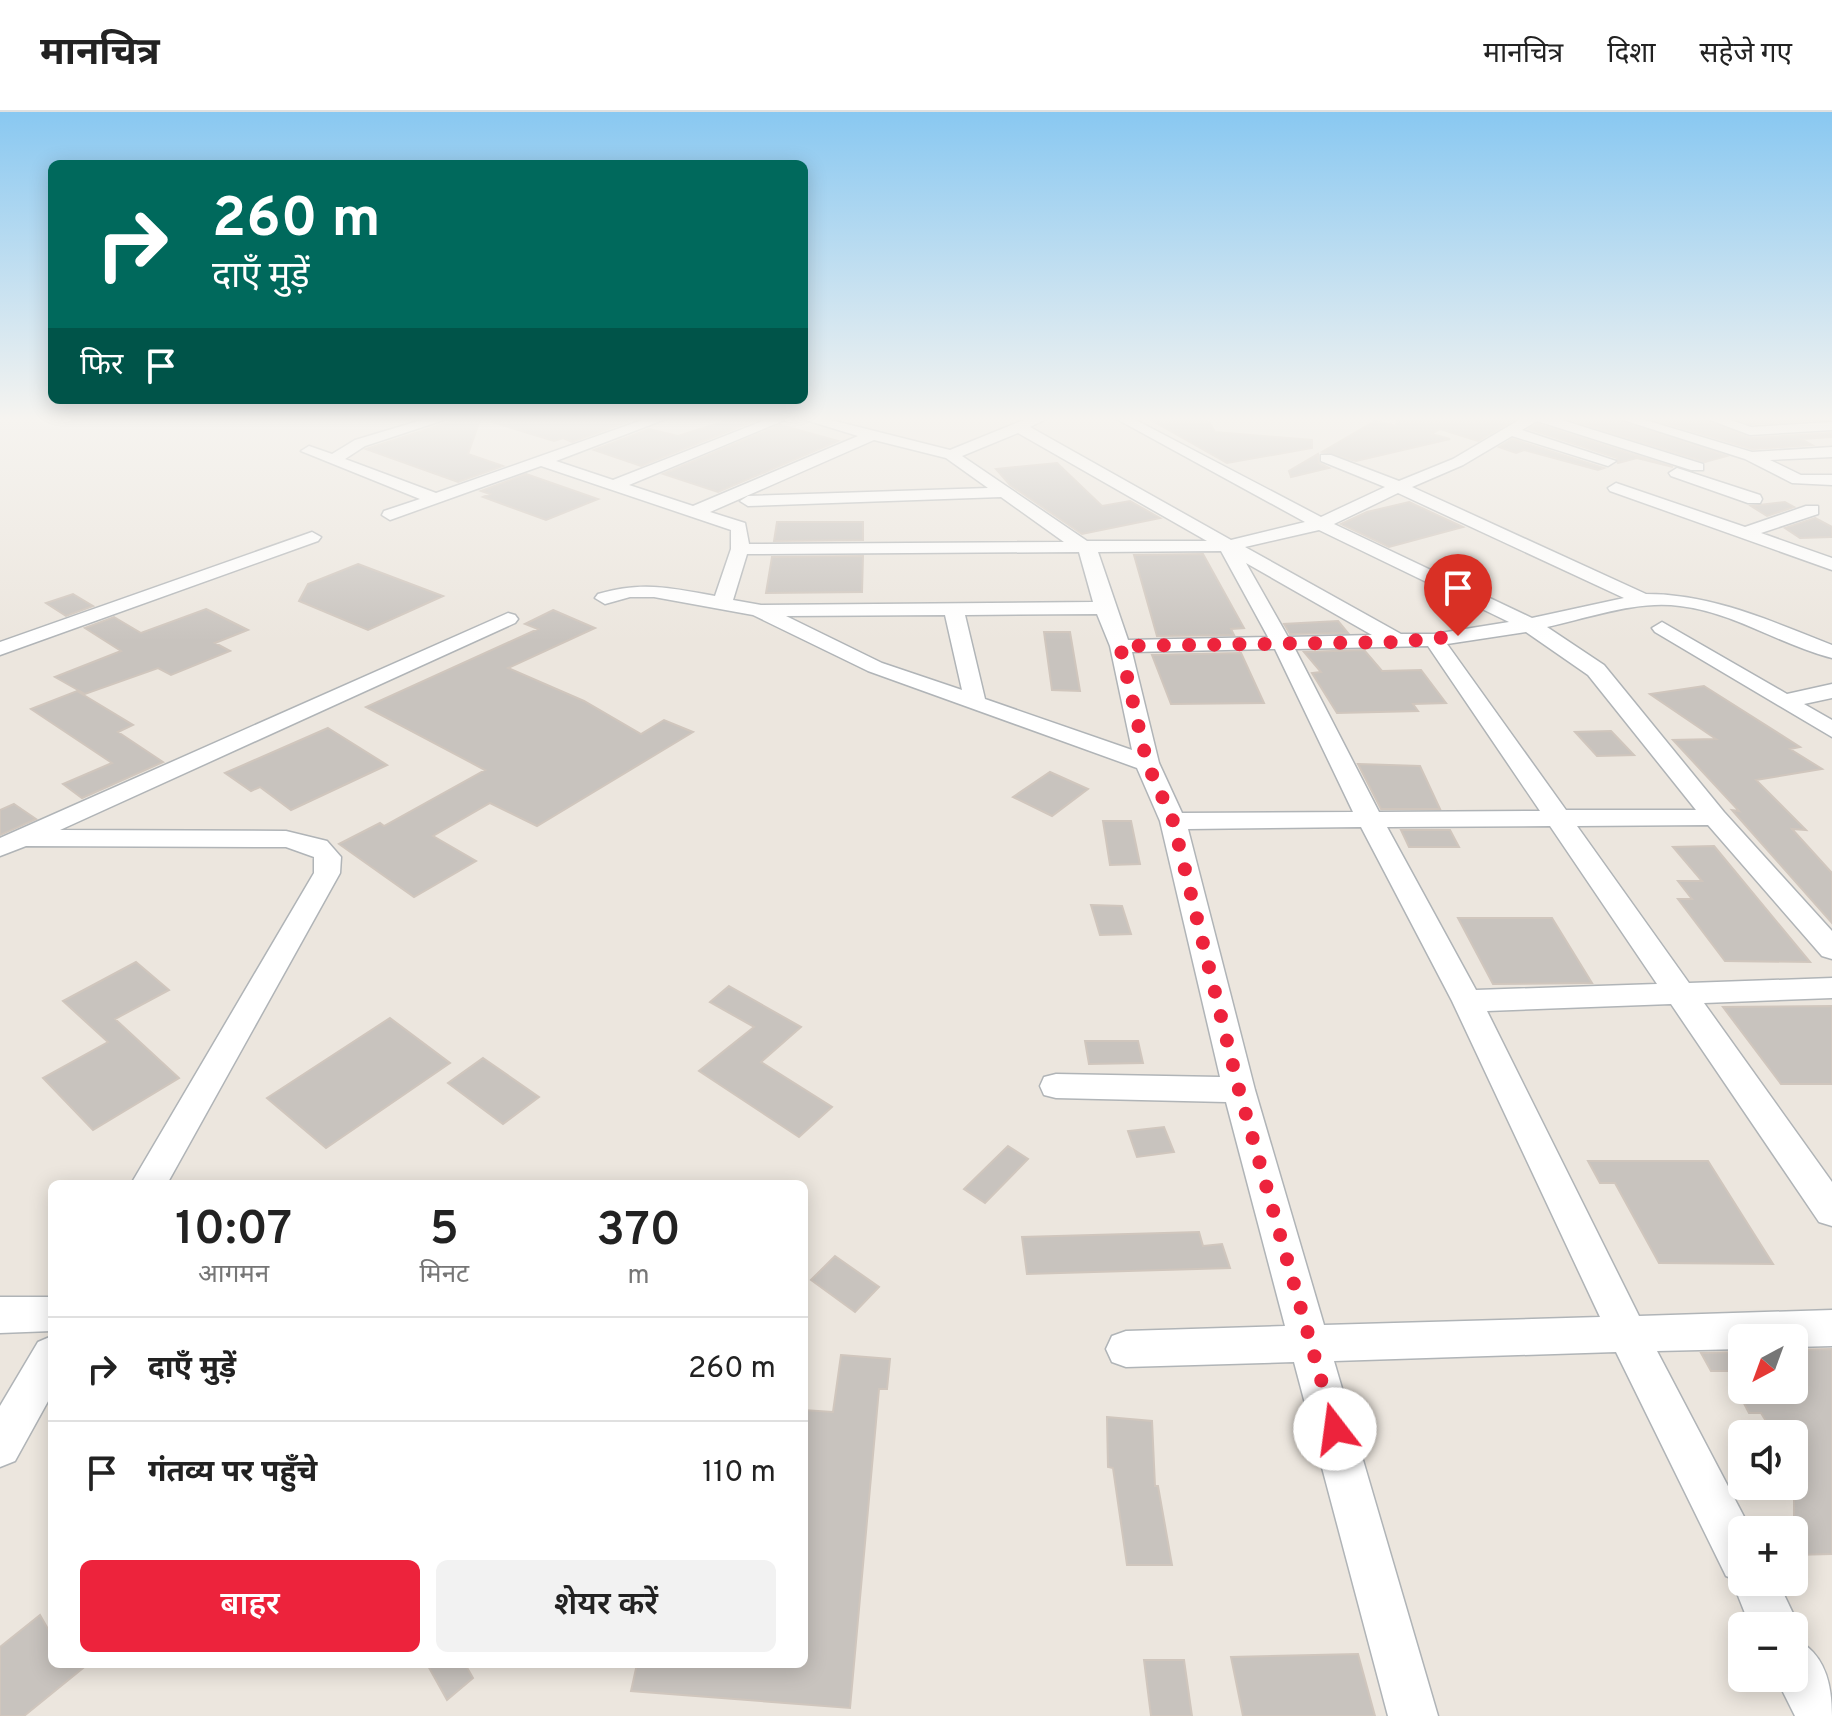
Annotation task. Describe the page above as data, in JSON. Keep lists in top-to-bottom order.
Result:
{
  "north": "bottom left",
  "page": {
    "header": "मानचित्र",
    "nav": ["मानचित्र", "दिशा", "सहेजे गए"],
    "turn": ["260 m", "दाएँ मुड़ें"],
    "then": "फिर",
    "eta": [
      "10:07",
      "आगमन",
      "5",
      "मिनट",
      "370",
      "m"
    ],
    "list": [
      {
        "name": "दाएँ मुड़ें",
        "value": "260 m"
      },
      {
        "name": "गंतव्य पर पहुँचे",
        "value": "110 m"
      }
    ],
    "map_buttons": ["+", "−"],
    "buttons": ["बाहर", "शेयर करें"]
  }
}
